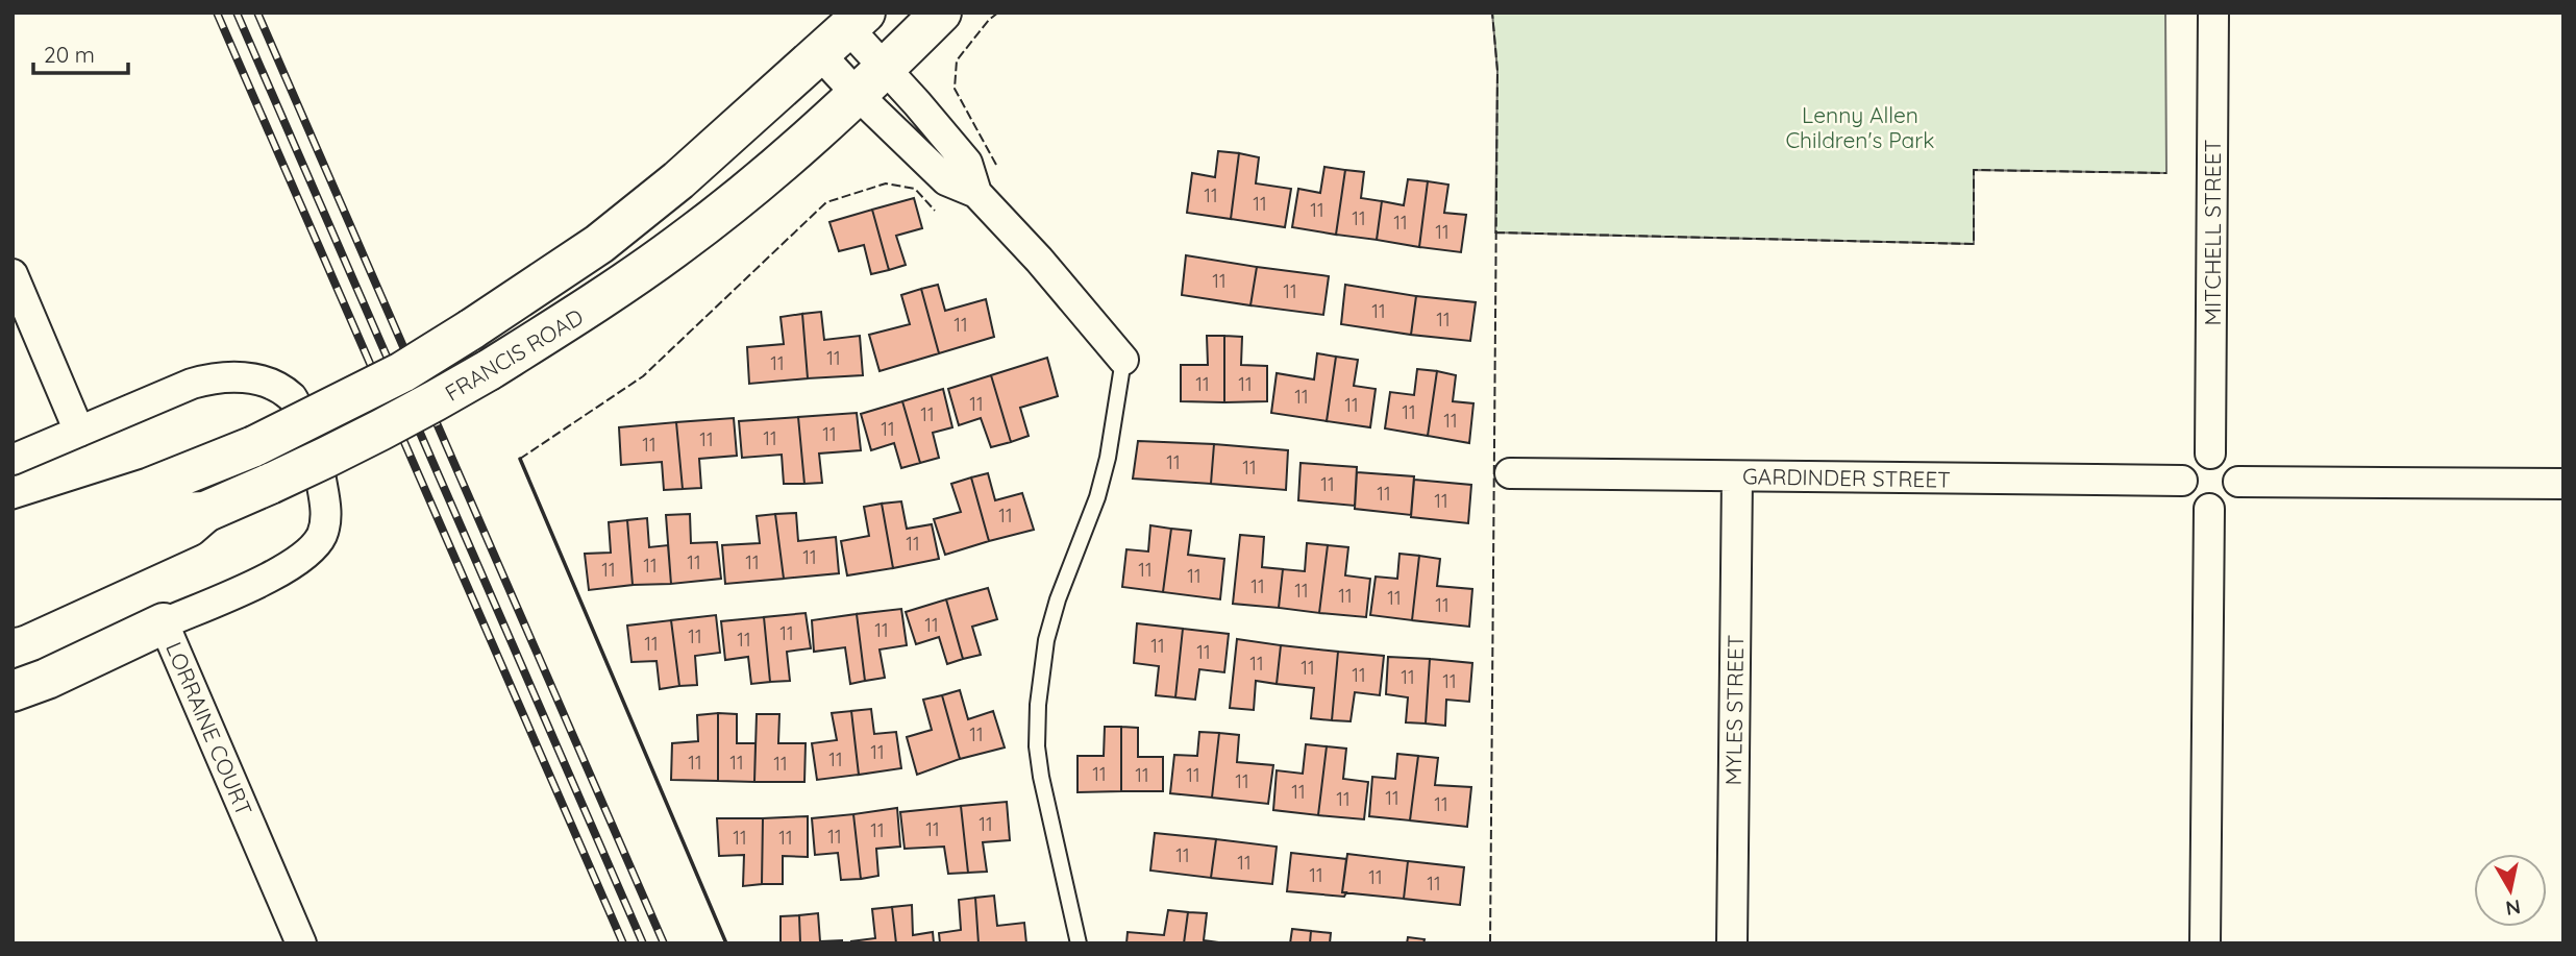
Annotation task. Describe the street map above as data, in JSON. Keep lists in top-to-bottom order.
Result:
{
  "streets": {
    "main road": ["FRANCIS ROAD"],
    "street": [
      "MITCHELL STREET",
      "GARDINDER STREET",
      "MYLES STREET",
      "LORRAINE COURT"
    ]
  },
  "crossings": [
    ["MITCHELL STREET", "GARDINDER STREET"],
    ["GARDINDER STREET", "MYLES STREET"]
  ],
  "parks": ["Lenny Allen Children's Park"],
  "house_numbers": [
    "11",
    "11",
    "11",
    "11",
    "11",
    "11",
    "11",
    "11",
    "11",
    "11",
    "11",
    "11",
    "11",
    "11",
    "11",
    "11",
    "11",
    "11",
    "11",
    "11",
    "11",
    "11",
    "11",
    "11",
    "11",
    "11",
    "11",
    "11",
    "11",
    "11",
    "11",
    "11",
    "11",
    "11",
    "11",
    "11",
    "11",
    "11",
    "11",
    "11",
    "11",
    "11",
    "11",
    "11",
    "11",
    "11",
    "11",
    "11",
    "11",
    "11",
    "11",
    "11",
    "11",
    "11",
    "11",
    "11",
    "11",
    "11",
    "11",
    "11",
    "11",
    "11",
    "11",
    "11",
    "11",
    "11",
    "11",
    "11",
    "11",
    "11",
    "11",
    "11",
    "11",
    "11",
    "11",
    "11",
    "11",
    "11",
    "11",
    "11",
    "11",
    "11",
    "11"
  ],
  "scale_bar": "20 m",
  "north": "bottom"
}
